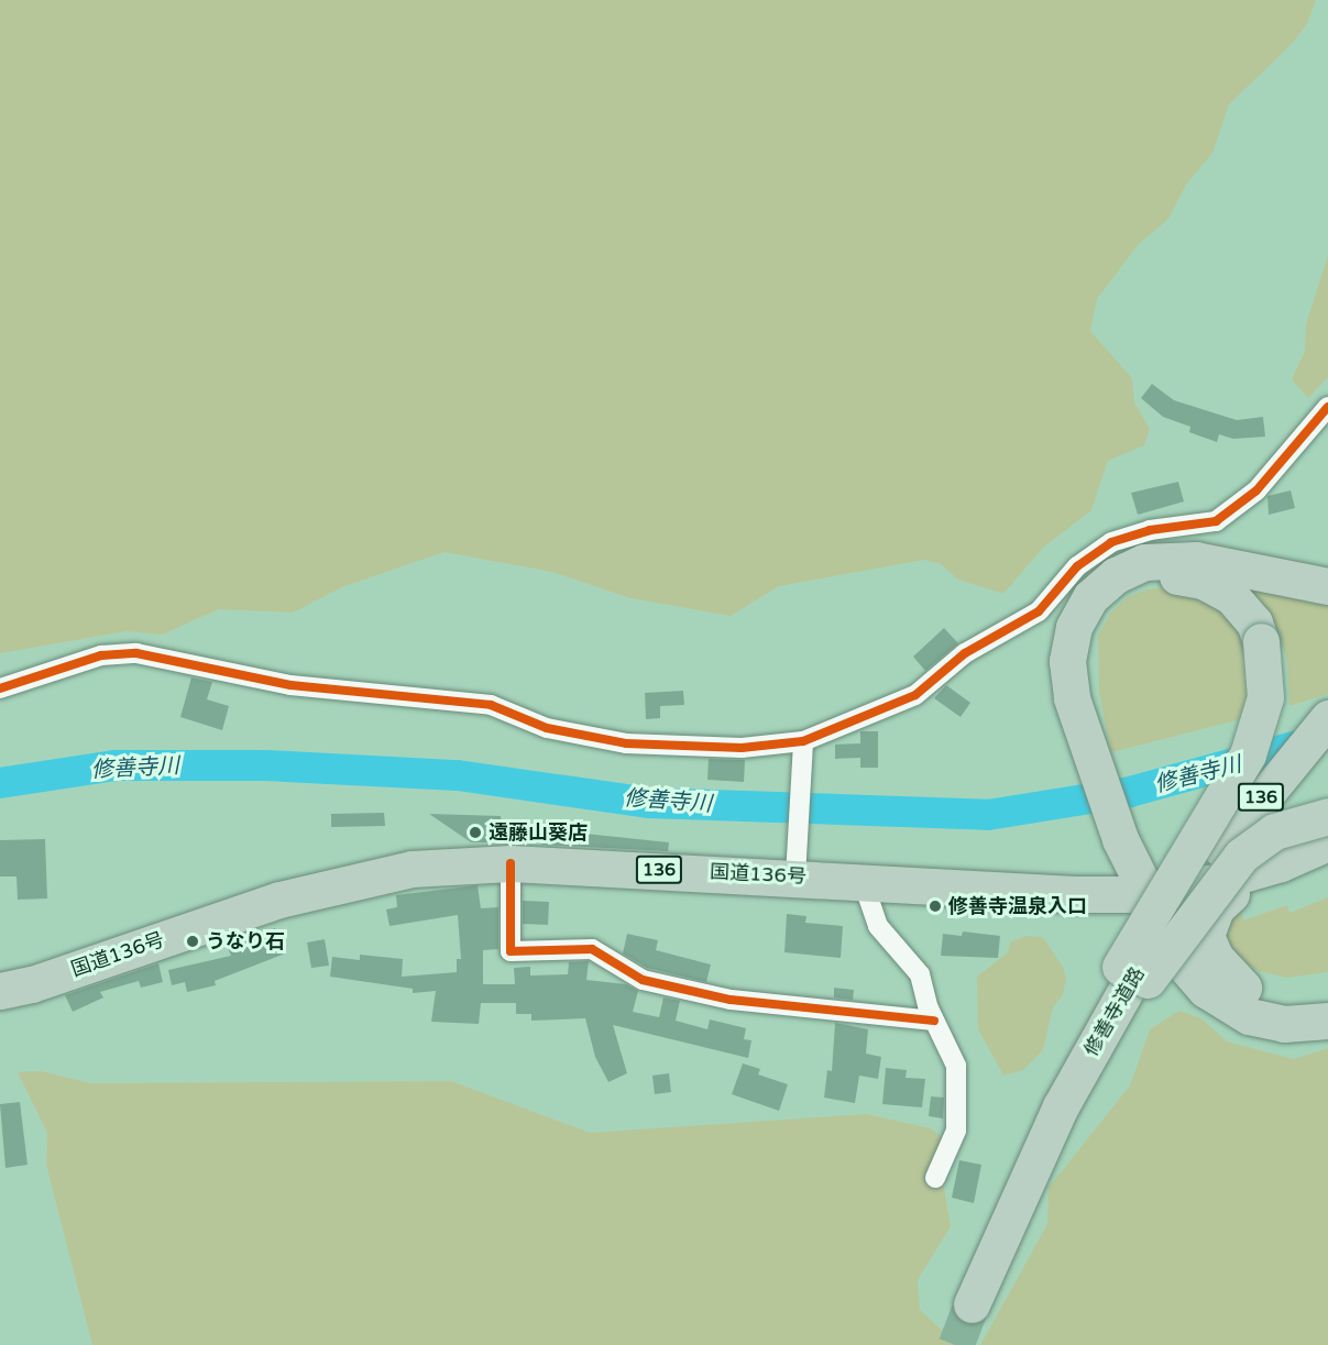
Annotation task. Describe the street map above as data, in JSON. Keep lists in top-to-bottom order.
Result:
{
  "streets": {
    "highway": ["136", "国道136号", "修善寺道路"]
  },
  "water": ["修善寺川"],
  "places": ["遠藤山葵店", "修善寺温泉入口", "うなり石"]
}
